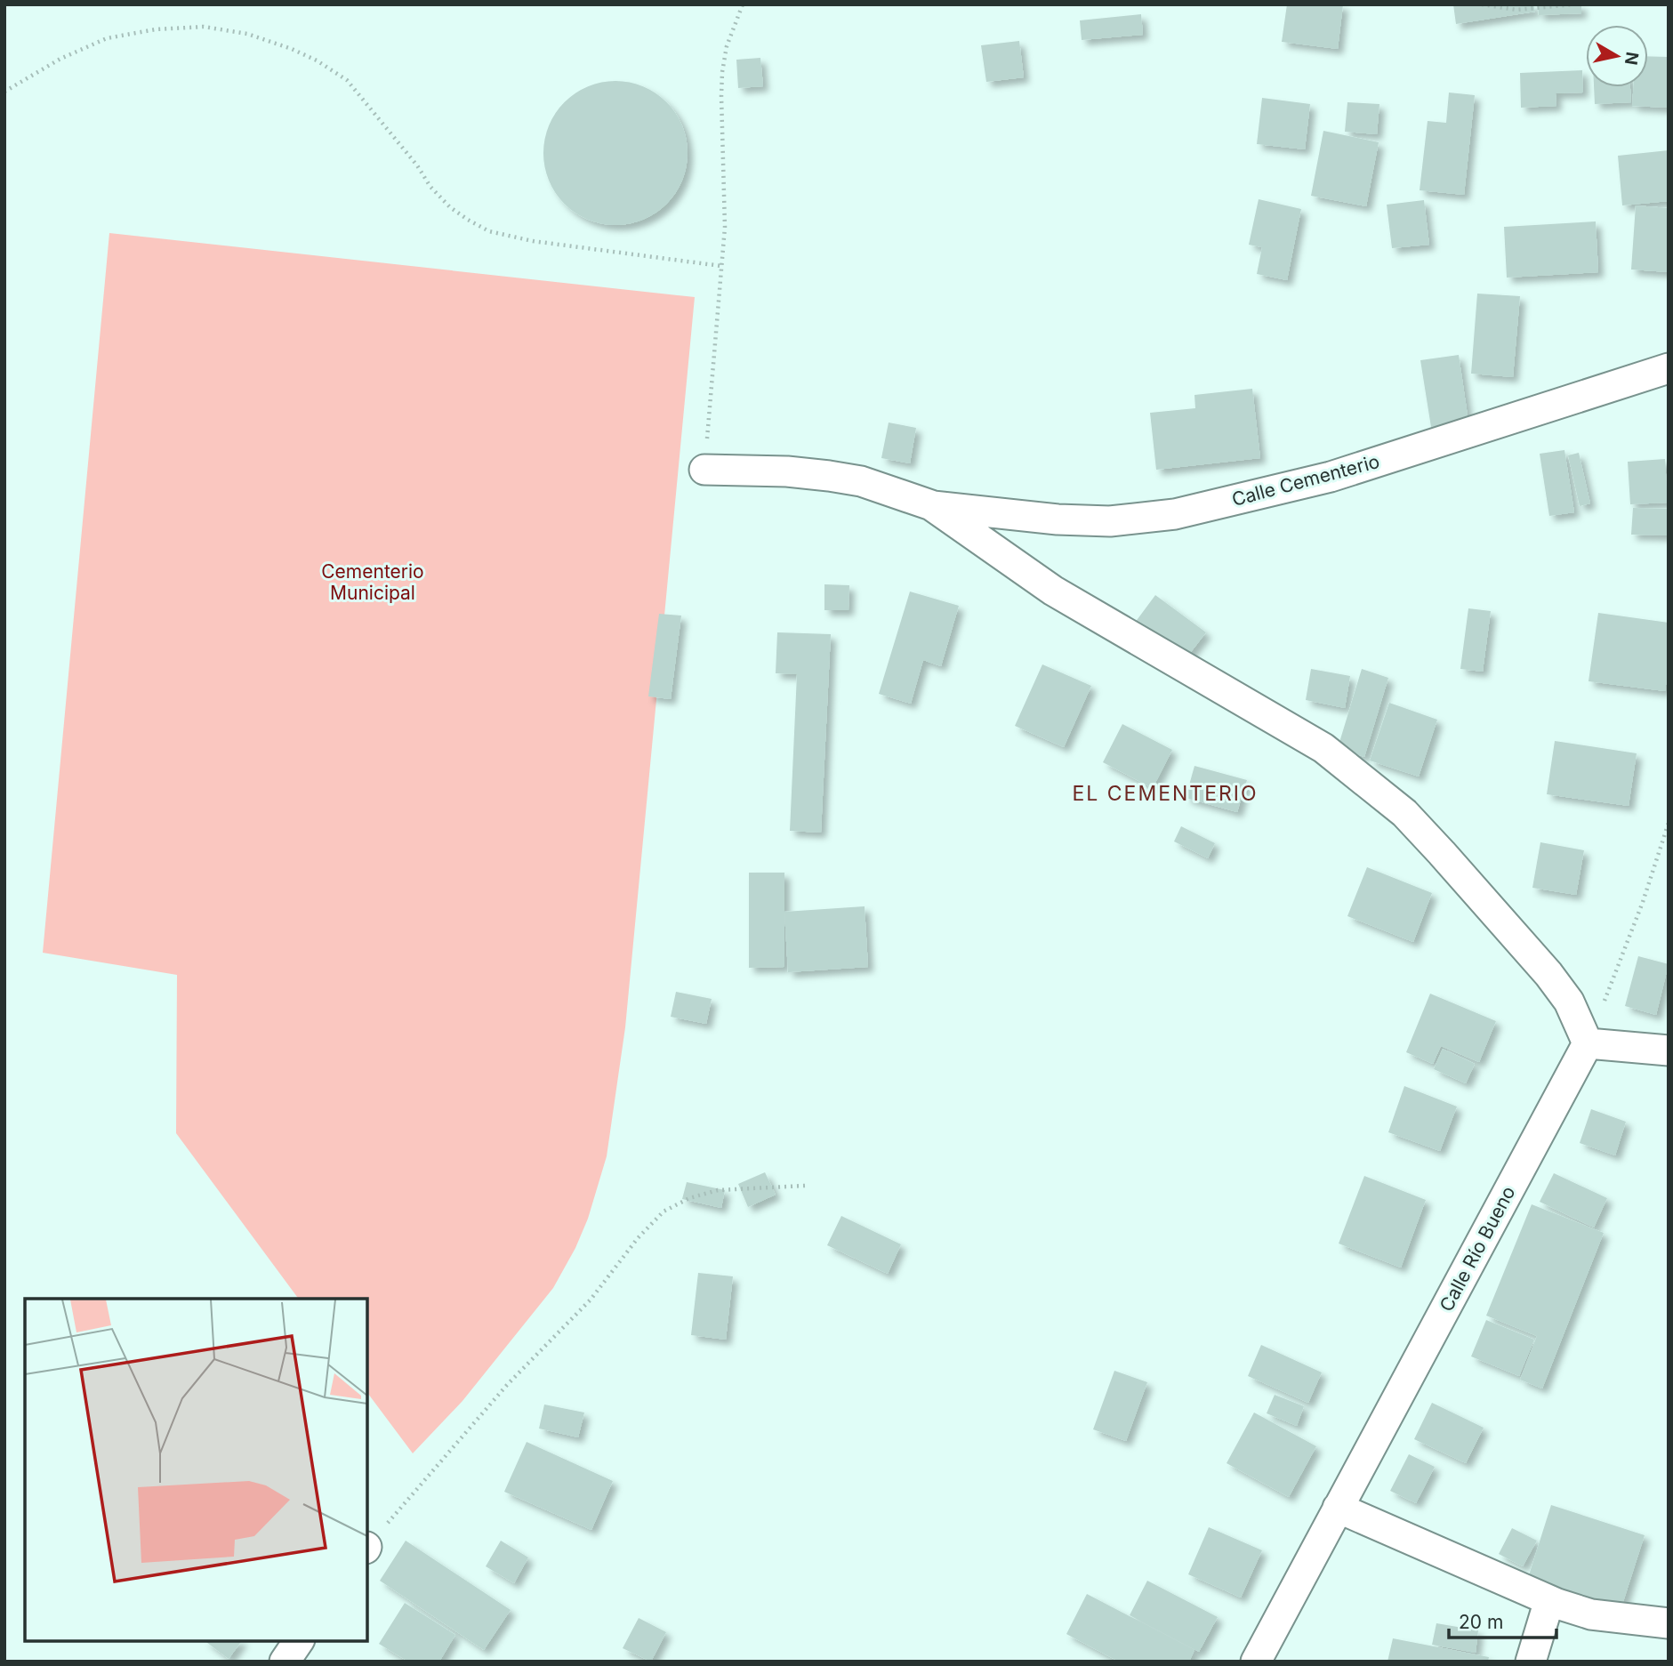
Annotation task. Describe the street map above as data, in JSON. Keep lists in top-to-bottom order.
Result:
{
  "streets": {
    "street": ["Calle Cementerio", "Calle Río Bueno"]
  },
  "districts": ["EL CEMENTERIO"],
  "parks": ["Cementerio Municipal"],
  "scale_bar": "20 m",
  "north": "right"
}
